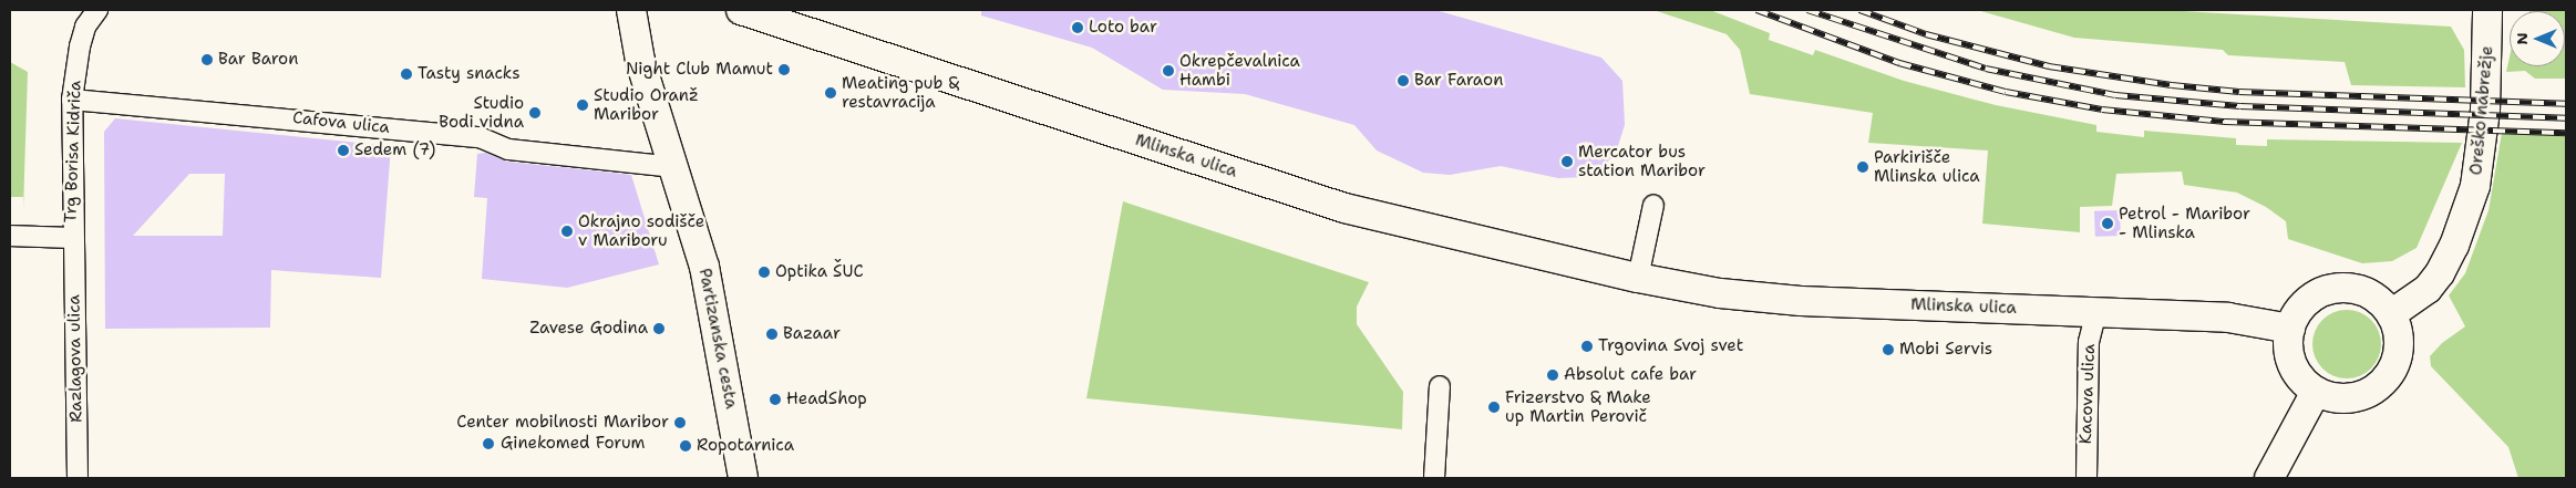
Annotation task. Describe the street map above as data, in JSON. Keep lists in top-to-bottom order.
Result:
{
  "streets": {
    "street": [
      "Oreško nabrežje",
      "Cafova ulica",
      "Trg Borisa Kidriča",
      "Mlinska ulica",
      "Partizanska cesta",
      "Razlagova ulica",
      "Kacova ulica"
    ]
  },
  "crossings": [
    ["Oreško nabrežje", "Mlinska ulica"],
    ["Cafova ulica", "Trg Borisa Kidriča"],
    ["Cafova ulica", "Partizanska cesta"],
    ["Trg Borisa Kidriča", "Razlagova ulica"],
    ["Mlinska ulica", "Kacova ulica"]
  ],
  "places": [
    "Loto bar",
    "Bar Baron",
    "Night Club Mamut",
    "Okrepčevalnica Hambi",
    "Tasty snacks",
    "Bar Faraon",
    "Meating pub & restavracija",
    "Studio Oranž Maribor",
    "Studio Bodi vidna",
    "Sedem (7)",
    "Mercator bus station Maribor",
    "Parkirišče Mlinska ulica",
    "Petrol - Maribor - Mlinska",
    "Okrajno sodišče v Mariboru",
    "Optika ŠUC",
    "Zavese Godina",
    "Bazaar",
    "Trgovina Svoj svet",
    "Mobi Servis",
    "Absolut cafe bar",
    "HeadShop",
    "Frizerstvo & Make up Martin Perovič",
    "Center mobilnosti Maribor",
    "Ginekomed Forum",
    "Ropotarnica"
  ],
  "north": "left"
}
